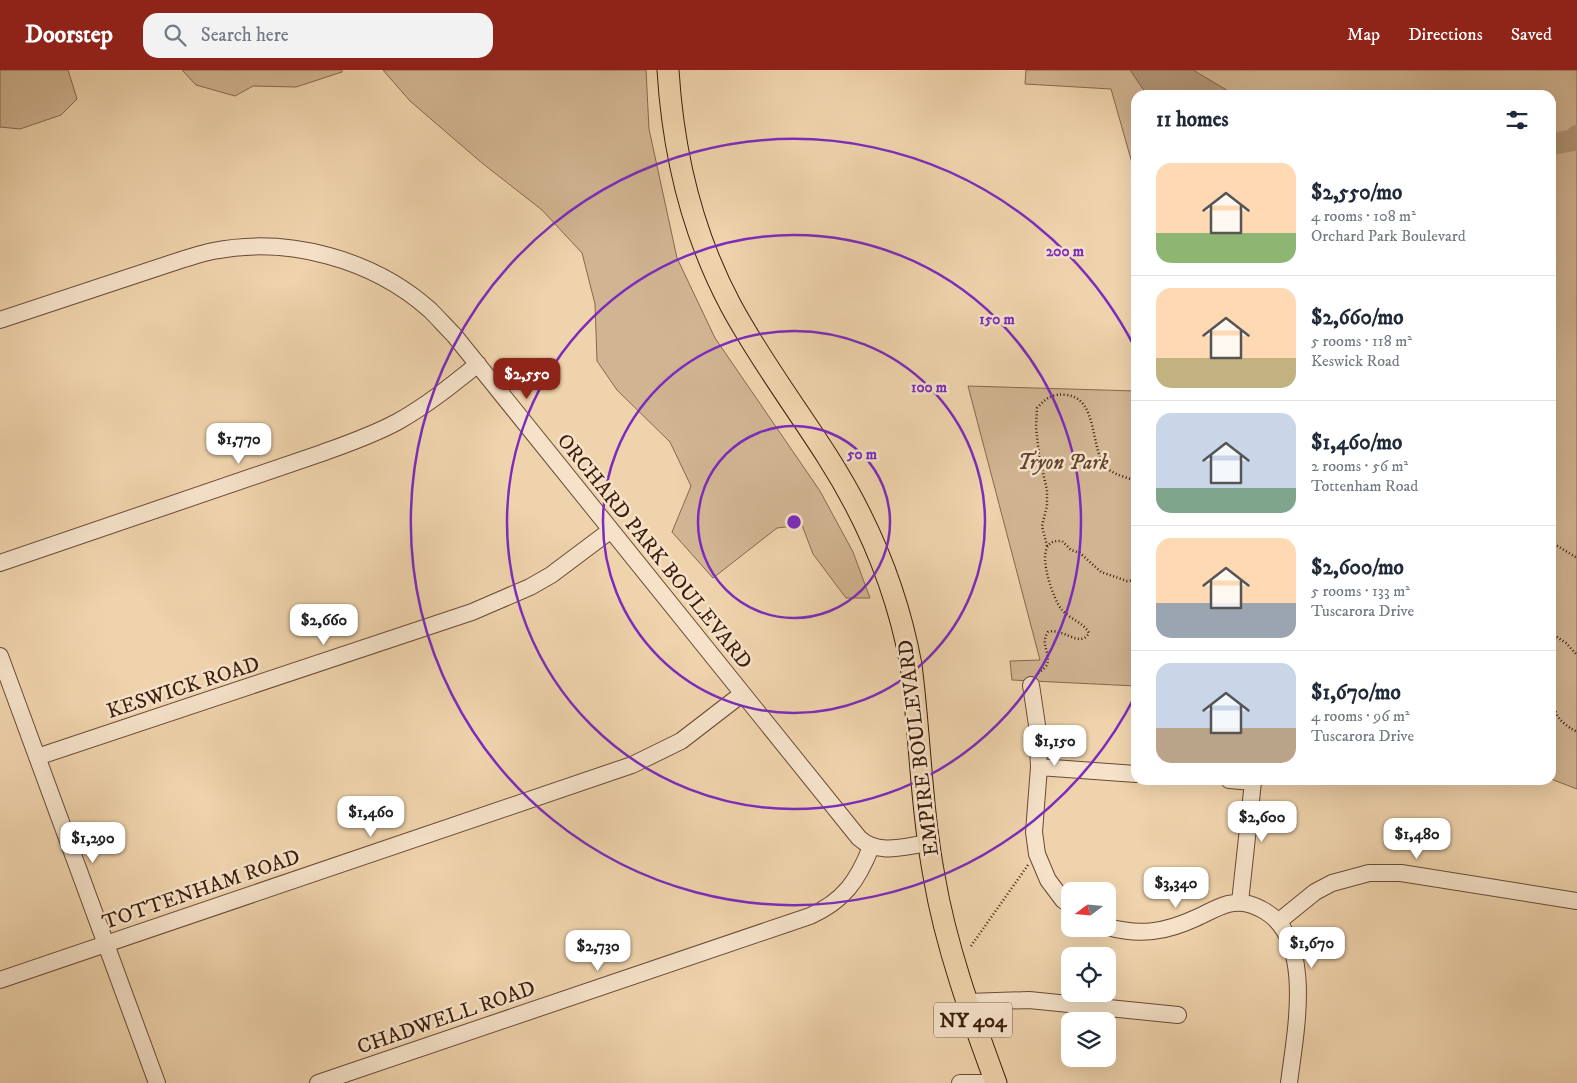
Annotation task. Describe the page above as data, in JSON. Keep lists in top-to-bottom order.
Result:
{
  "streets": {
    "main road": ["EMPIRE BOULEVARD", "NY 404"],
    "street": [
      "ORCHARD PARK BOULEVARD",
      "KESWICK ROAD",
      "TOTTENHAM ROAD",
      "CHADWELL ROAD"
    ]
  },
  "crossings": [
    ["ORCHARD PARK BOULEVARD", "KESWICK ROAD"],
    ["ORCHARD PARK BOULEVARD", "TOTTENHAM ROAD"],
    ["ORCHARD PARK BOULEVARD", "CHADWELL ROAD"]
  ],
  "parks": ["Tryon Park"],
  "north": "left",
  "page": {
    "header": "Doorstep",
    "search": "Search here",
    "nav": ["Map", "Directions", "Saved"],
    "heading": "11 homes",
    "list": [
      {
        "name": "$2,550/mo",
        "note": "4 rooms · 108 m² · Orchard Park Boulevard"
      },
      {
        "name": "$2,660/mo",
        "note": "5 rooms · 118 m² · Keswick Road"
      },
      {
        "name": "$1,460/mo",
        "note": "2 rooms · 56 m² · Tottenham Road"
      },
      {
        "name": "$2,600/mo",
        "note": "5 rooms · 133 m² · Tuscarora Drive"
      },
      {
        "name": "$1,670/mo",
        "note": "4 rooms · 96 m² · Tuscarora Drive"
      }
    ],
    "price": [
      "$2,550",
      "$1,770",
      "$2,660",
      "$1,150",
      "$1,460",
      "$2,600",
      "$1,480",
      "$1,290",
      "$3,340",
      "$1,670",
      "$2,730"
    ]
  },
  "rings": [
    "200 m",
    "150 m",
    "100 m",
    "50 m"
  ]
}
